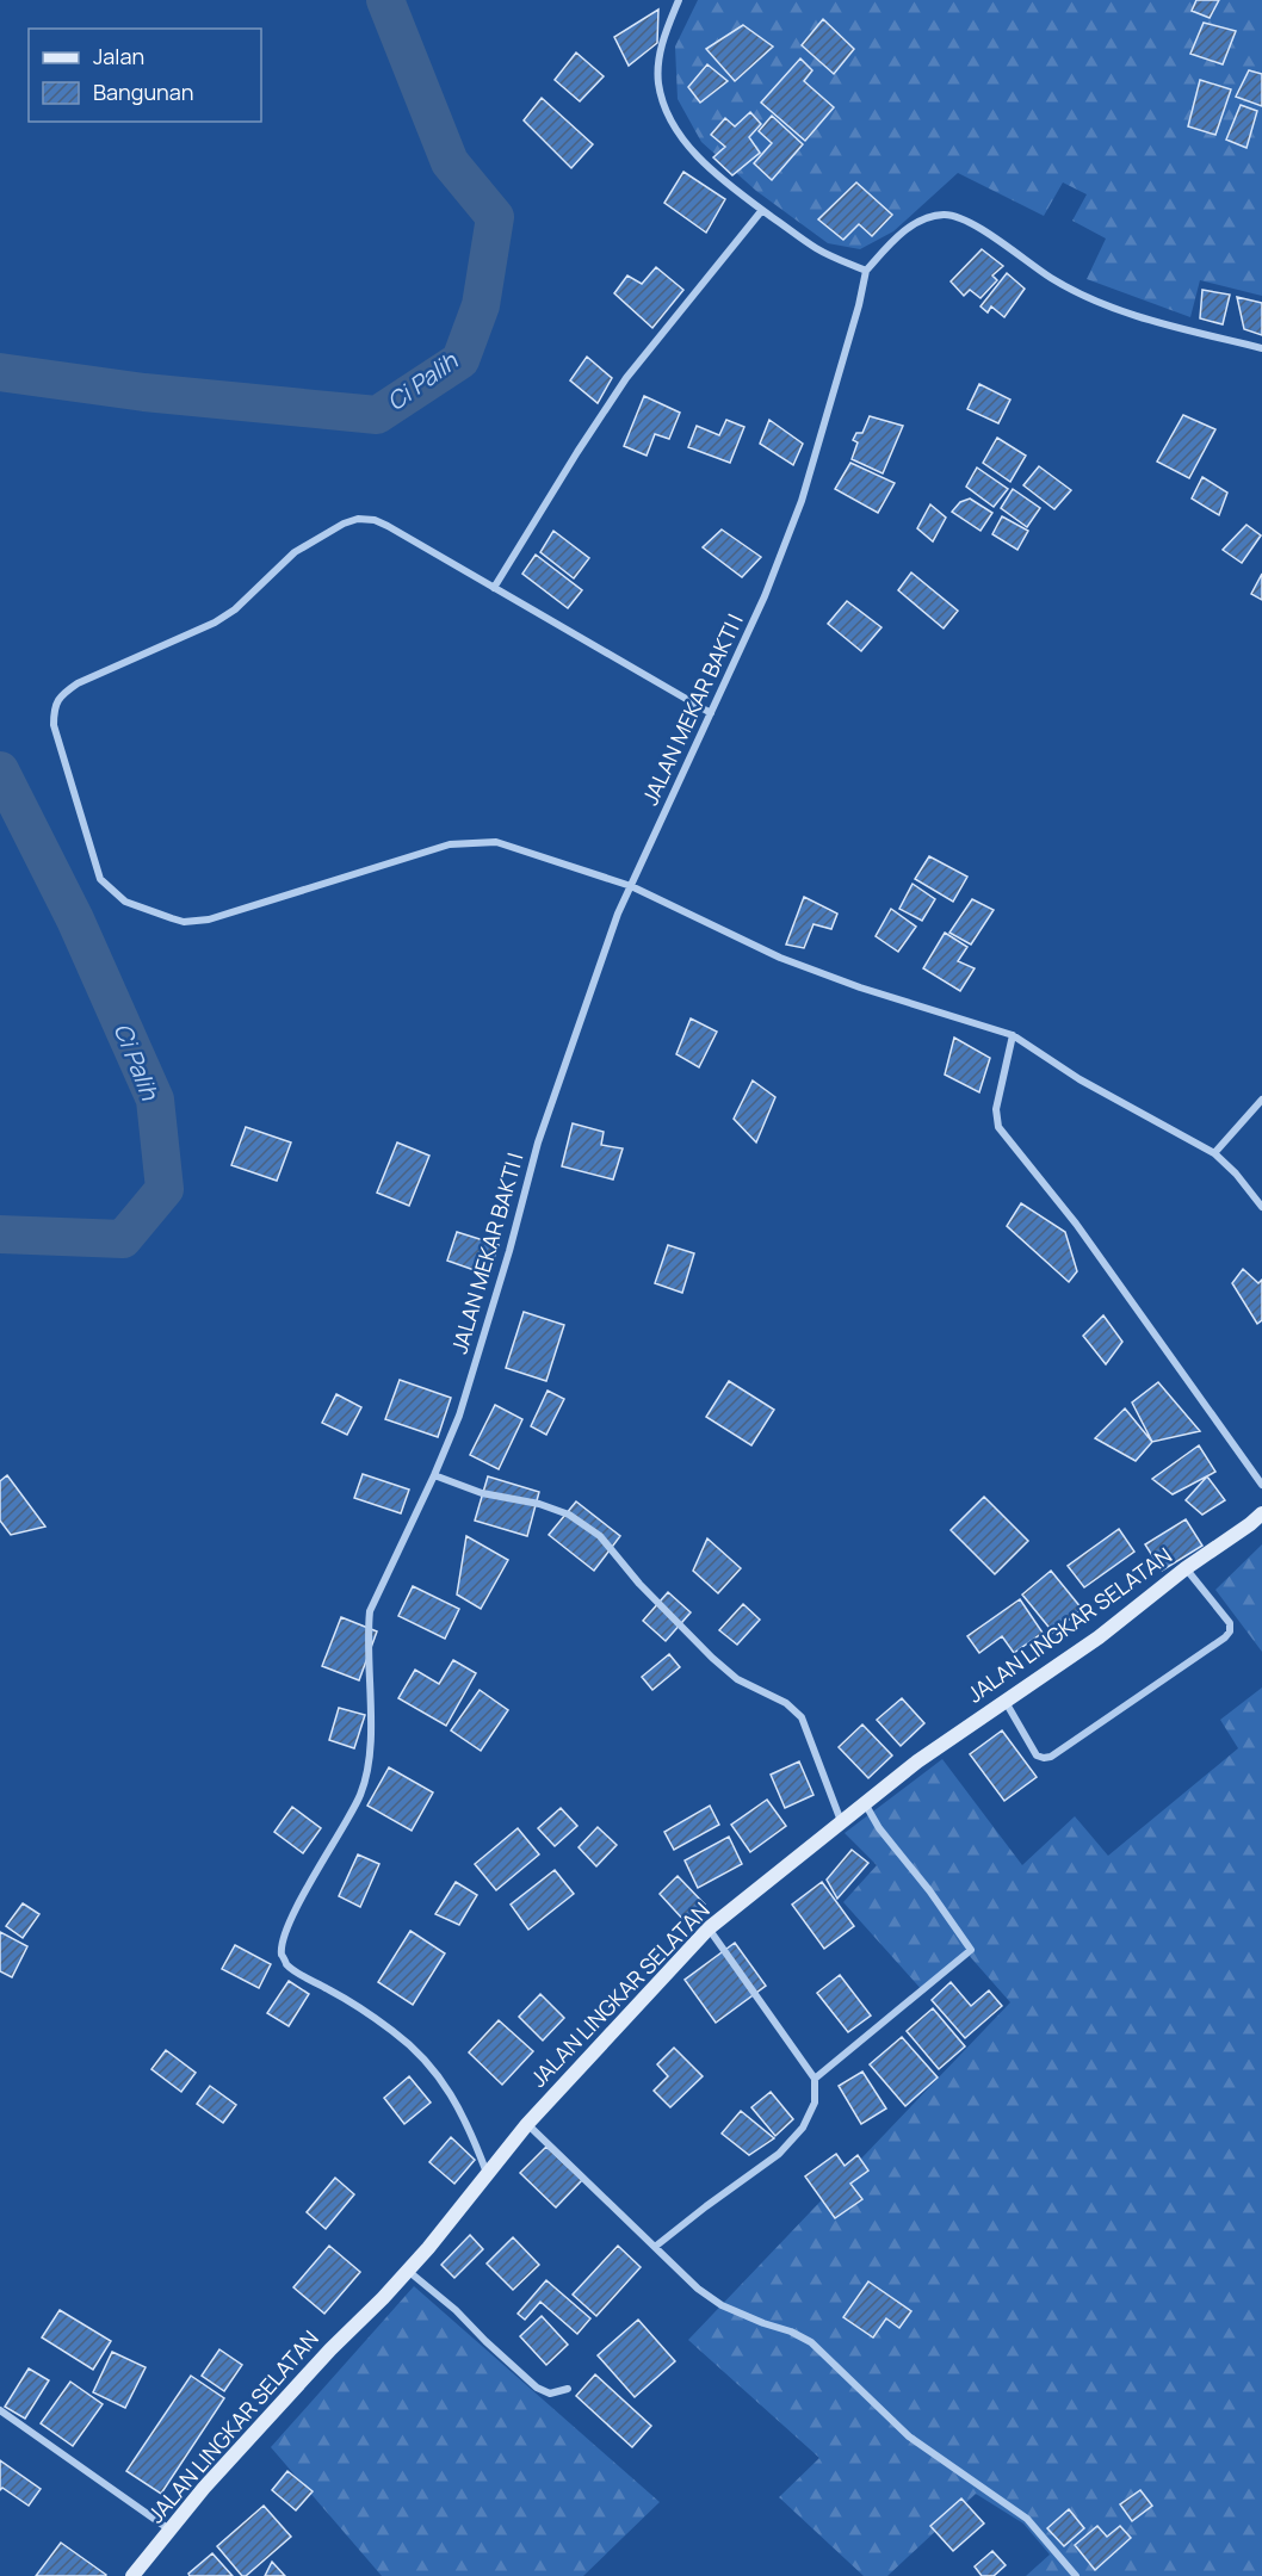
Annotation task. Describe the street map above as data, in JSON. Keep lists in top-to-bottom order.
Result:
{
  "streets": {
    "street": ["JALAN MEKAR BAKTI I", "JALAN LINGKAR SELATAN"]
  },
  "crossings": [
    ["JALAN MEKAR BAKTI I", "JALAN LINGKAR SELATAN"]
  ],
  "water": ["Ci Palih"],
  "legend": ["Jalan", "Bangunan"]
}
